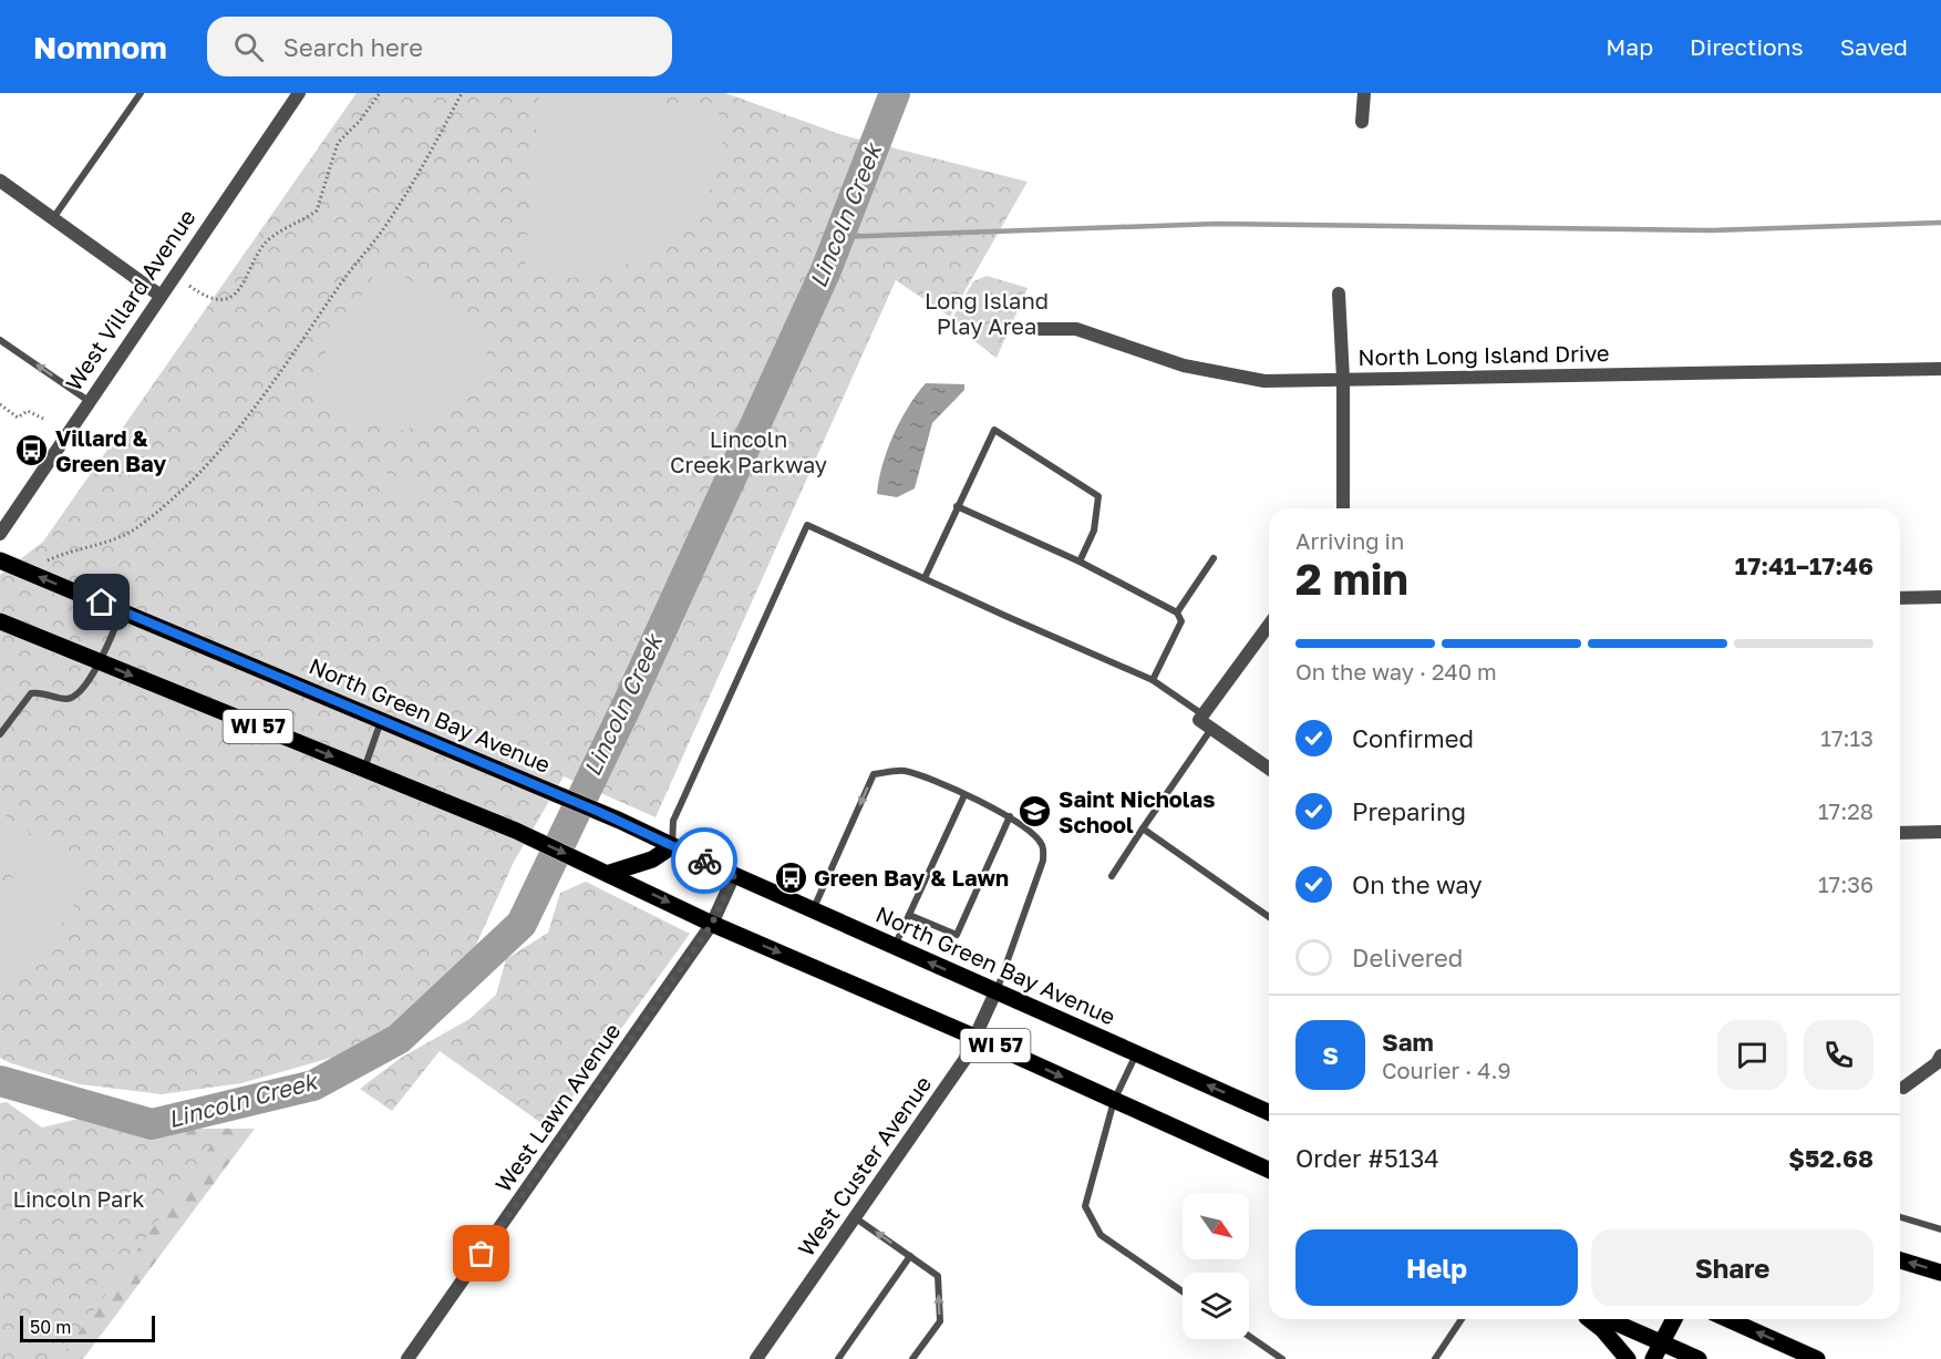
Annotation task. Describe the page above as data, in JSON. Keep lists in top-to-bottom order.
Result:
{
  "streets": {
    "main road": ["North Green Bay Avenue", "WI 57"],
    "street": [
      "West Villard Avenue",
      "North Long Island Drive",
      "West Lawn Avenue",
      "West Custer Avenue"
    ]
  },
  "crossings": [
    ["North Green Bay Avenue", "West Lawn Avenue"],
    ["North Green Bay Avenue", "West Custer Avenue"],
    ["WI 57", "West Lawn Avenue"],
    ["WI 57", "West Custer Avenue"]
  ],
  "water": ["Lincoln Creek"],
  "parks": ["Long Island Play Area", "Lincoln Creek Parkway", "Lincoln Park"],
  "places": {
    "bus stop": ["Villard & Green Bay", "Green Bay & Lawn"],
    "school or university": ["Saint Nicholas School"]
  },
  "scale_bar": "50 m",
  "north": "bottom right",
  "page": {
    "header": "Nomnom",
    "search": "Search here",
    "nav": ["Map", "Directions", "Saved"],
    "heading": ["2 min", "Arriving in", "17:41–17:46"],
    "panel": [
      "Sam",
      "Courier · 4.9",
      "Order #5134",
      "$52.68"
    ],
    "bar": "On the way · 240 m",
    "list": [
      ["Confirmed", "17:13"],
      ["Preparing", "17:28"],
      ["On the way", "17:36"],
      "Delivered"
    ],
    "round": "S",
    "buttons": ["Help", "Share"],
    "scale": "50 m"
  }
}
